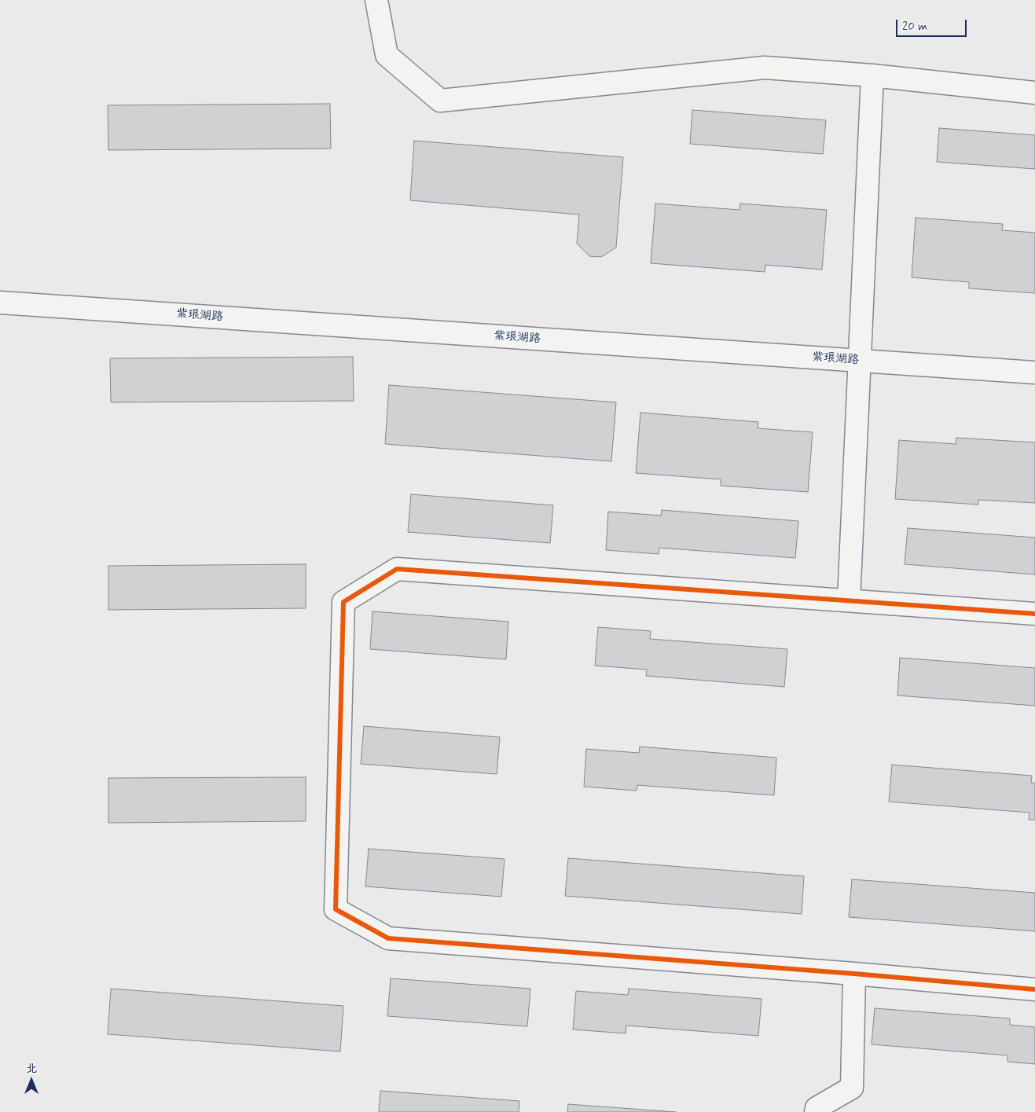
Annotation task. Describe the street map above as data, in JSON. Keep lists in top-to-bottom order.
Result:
{
  "streets": {
    "street": ["紫琅湖路"]
  },
  "scale_bar": "20 m",
  "north": "top"
}
